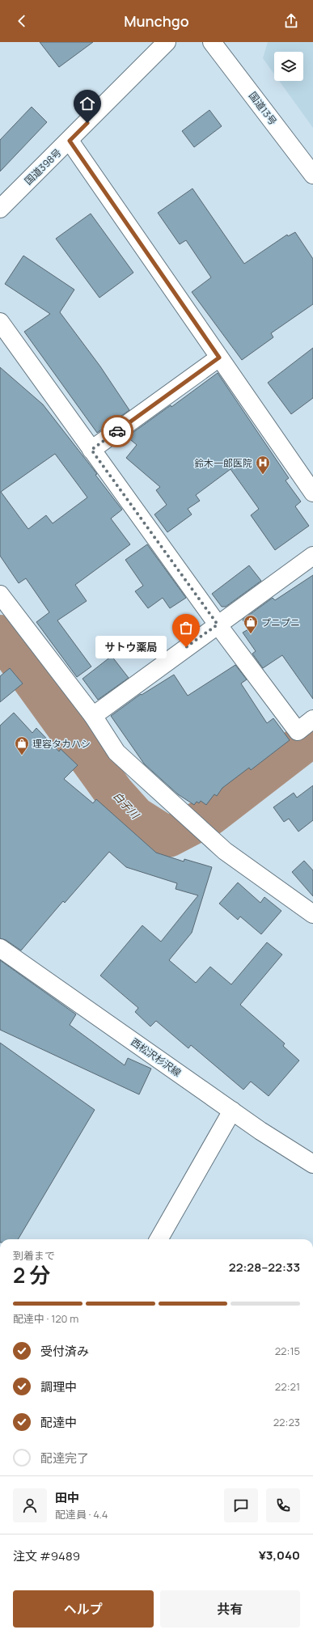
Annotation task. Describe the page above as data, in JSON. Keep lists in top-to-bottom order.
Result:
{
  "streets": {
    "main road": ["国道13号", "国道398号", "西松沢杉沢線"]
  },
  "water": ["白子川"],
  "places": {
    "hospital": ["鈴木一郎医院"],
    "shop": ["プニプニ", "理容タカハシ"],
    "other": ["サトウ薬局"]
  },
  "page": {
    "header": "Munchgo",
    "bubble": "サトウ薬局",
    "heading": ["2 分", "到着まで", "22:28–22:33"],
    "panel": [
      "田中",
      "配達員 · 4.4",
      "注文 #9489",
      "¥3,040"
    ],
    "bar": "配達中 · 120 m",
    "list": [
      ["受付済み", "22:15"],
      ["調理中", "22:21"],
      ["配達中", "22:23"],
      "配達完了"
    ],
    "buttons": ["ヘルプ", "共有"]
  }
}
